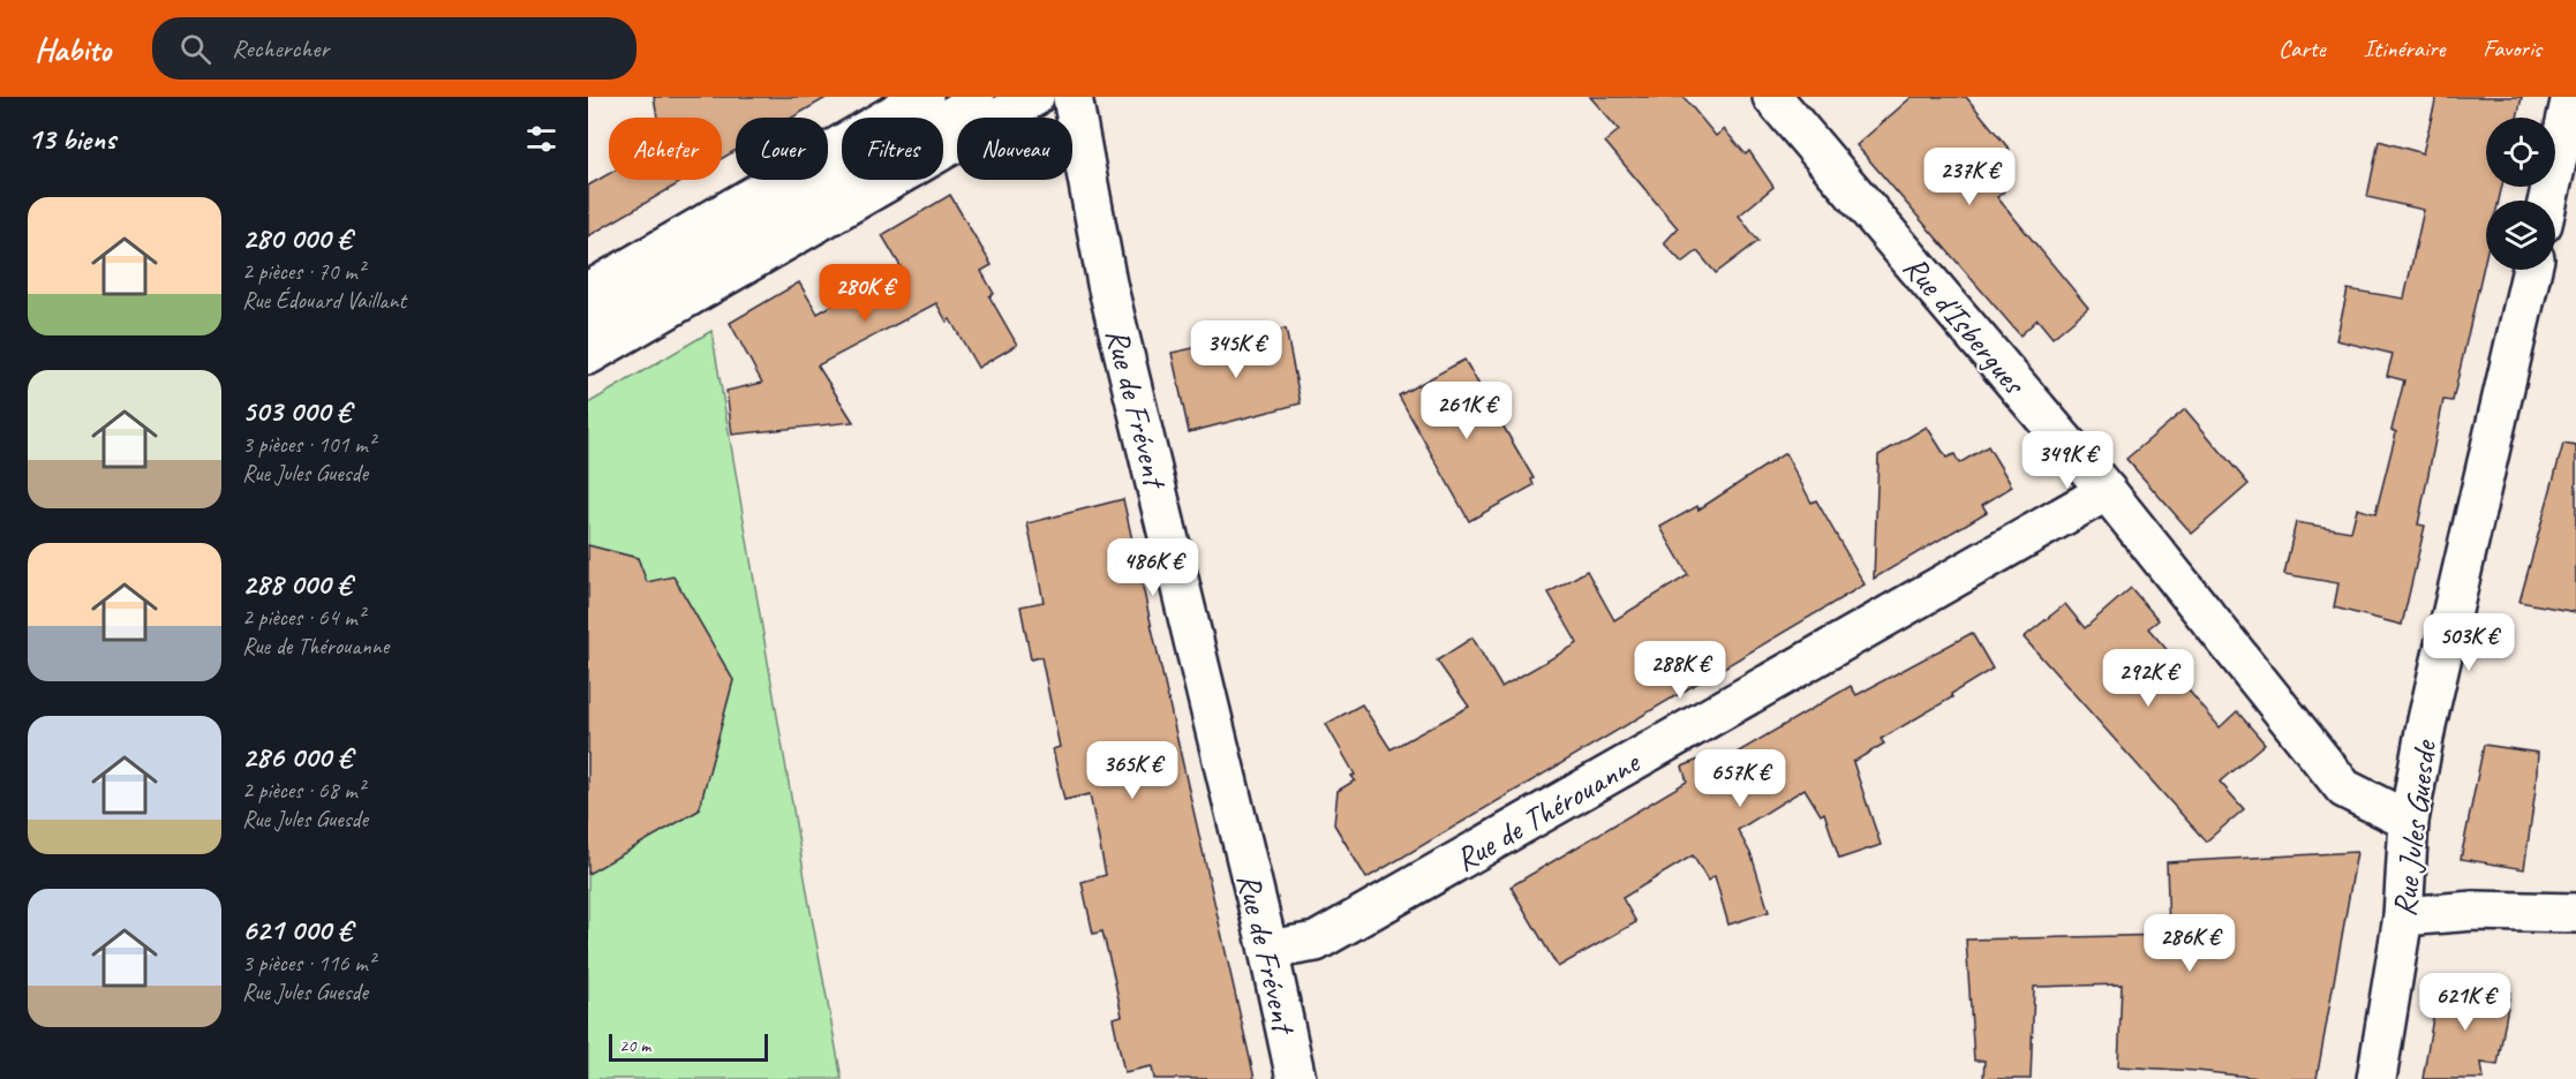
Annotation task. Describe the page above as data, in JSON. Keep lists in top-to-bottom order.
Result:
{
  "streets": {
    "street": [
      "Rue d'Isbergues",
      "Rue de Frévent",
      "Rue de Thérouanne",
      "Rue Jules Guesde"
    ]
  },
  "crossings": [
    ["Rue d'Isbergues", "Rue de Thérouanne"],
    ["Rue d'Isbergues", "Rue Jules Guesde"],
    ["Rue de Frévent", "Rue de Thérouanne"]
  ],
  "scale_bar": "20 m",
  "page": {
    "header": "Habito",
    "search": "Rechercher",
    "nav": ["Carte", "Itinéraire", "Favoris"],
    "heading": "13 biens",
    "chip": [
      "Acheter",
      "Louer",
      "Filtres",
      "Nouveau"
    ],
    "price": [
      "237K €",
      "280K €",
      "345K €",
      "261K €",
      "349K €",
      "486K €",
      "503K €",
      "288K €",
      "292K €",
      "365K €",
      "657K €",
      "286K €",
      "621K €"
    ],
    "list": [
      {
        "name": "280 000 €",
        "note": "2 pièces · 70 m² · Rue Édouard Vaillant"
      },
      {
        "name": "503 000 €",
        "note": "3 pièces · 101 m² · Rue Jules Guesde"
      },
      {
        "name": "288 000 €",
        "note": "2 pièces · 64 m² · Rue de Thérouanne"
      },
      {
        "name": "286 000 €",
        "note": "2 pièces · 68 m² · Rue Jules Guesde"
      },
      {
        "name": "621 000 €",
        "note": "3 pièces · 116 m² · Rue Jules Guesde"
      }
    ],
    "scale": "20 m"
  }
}
